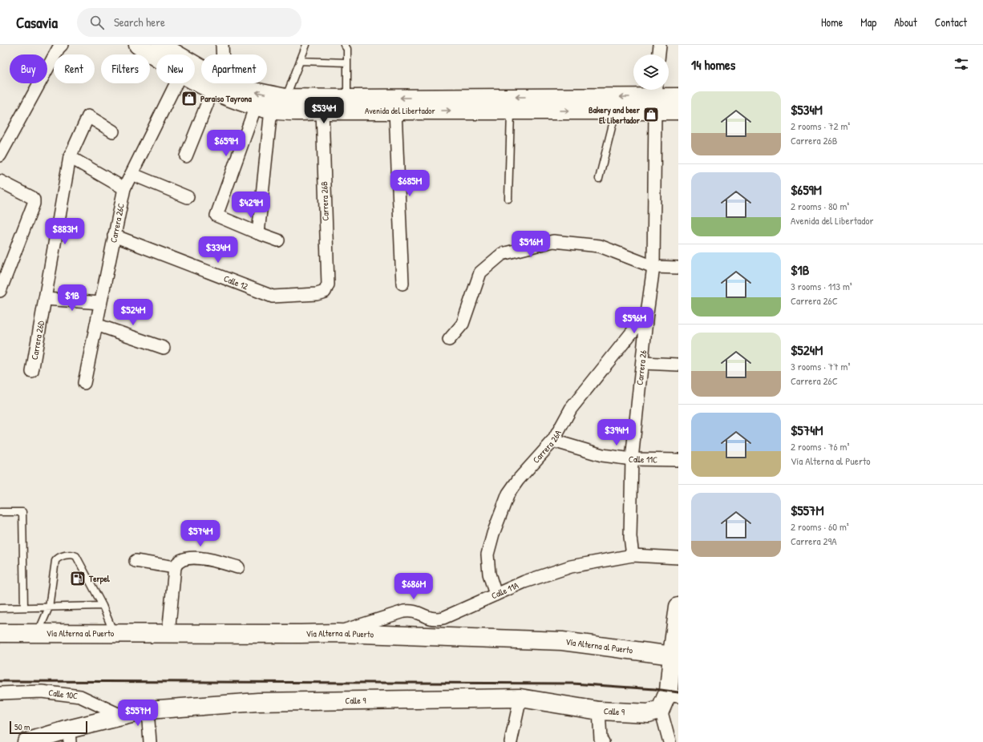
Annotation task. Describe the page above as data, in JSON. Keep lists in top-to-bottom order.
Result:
{
  "streets": {
    "main road": ["Avenida del Libertador", "Vía Alterna al Puerto", "Calle 9"],
    "street": [
      "Carrera 26B",
      "Carrera 26C",
      "Calle 12",
      "Carrera 26D",
      "Carrera 26",
      "Carrera 26A",
      "Calle 11C",
      "Calle 11A",
      "Calle 10C"
    ]
  },
  "crossings": [
    ["Avenida del Libertador", "Carrera 26B"],
    ["Avenida del Libertador", "Carrera 26"],
    ["Carrera 26B", "Calle 12"],
    ["Carrera 26C", "Calle 12"],
    ["Carrera 26", "Carrera 26A"],
    ["Carrera 26", "Calle 11C"],
    ["Carrera 26", "Calle 11A"],
    ["Carrera 26A", "Calle 11C"],
    ["Carrera 26A", "Calle 11A"],
    ["Calle 11A", "Vía Alterna al Puerto"],
    ["Calle 10C", "Calle 9"]
  ],
  "places": {
    "shop": ["Paraiso Tayrona", "Bakery and beer El Libertador"],
    "fuel station": ["Terpel"]
  },
  "scale_bar": "50 m",
  "page": {
    "header": "Casavia",
    "search": "Search here",
    "nav": [
      "Home",
      "Map",
      "About",
      "Contact"
    ],
    "heading": "14 homes",
    "chip": [
      "Buy",
      "Rent",
      "Filters",
      "New",
      "Apartment"
    ],
    "list": [
      {
        "name": "$534M",
        "note": "2 rooms · 72 m² · Carrera 26B"
      },
      {
        "name": "$659M",
        "note": "2 rooms · 80 m² · Avenida del Libertador"
      },
      {
        "name": "$1B",
        "note": "3 rooms · 113 m² · Carrera 26C"
      },
      {
        "name": "$524M",
        "note": "3 rooms · 77 m² · Carrera 26C"
      },
      {
        "name": "$574M",
        "note": "2 rooms · 76 m² · Vía Alterna al Puerto"
      },
      {
        "name": "$557M",
        "note": "2 rooms · 60 m² · Carrera 29A"
      }
    ],
    "price": [
      "$534M",
      "$659M",
      "$685M",
      "$429M",
      "$883M",
      "$516M",
      "$334M",
      "$1B",
      "$524M",
      "$596M",
      "$394M",
      "$574M",
      "$686M",
      "$557M"
    ],
    "scale": "50 m"
  }
}
